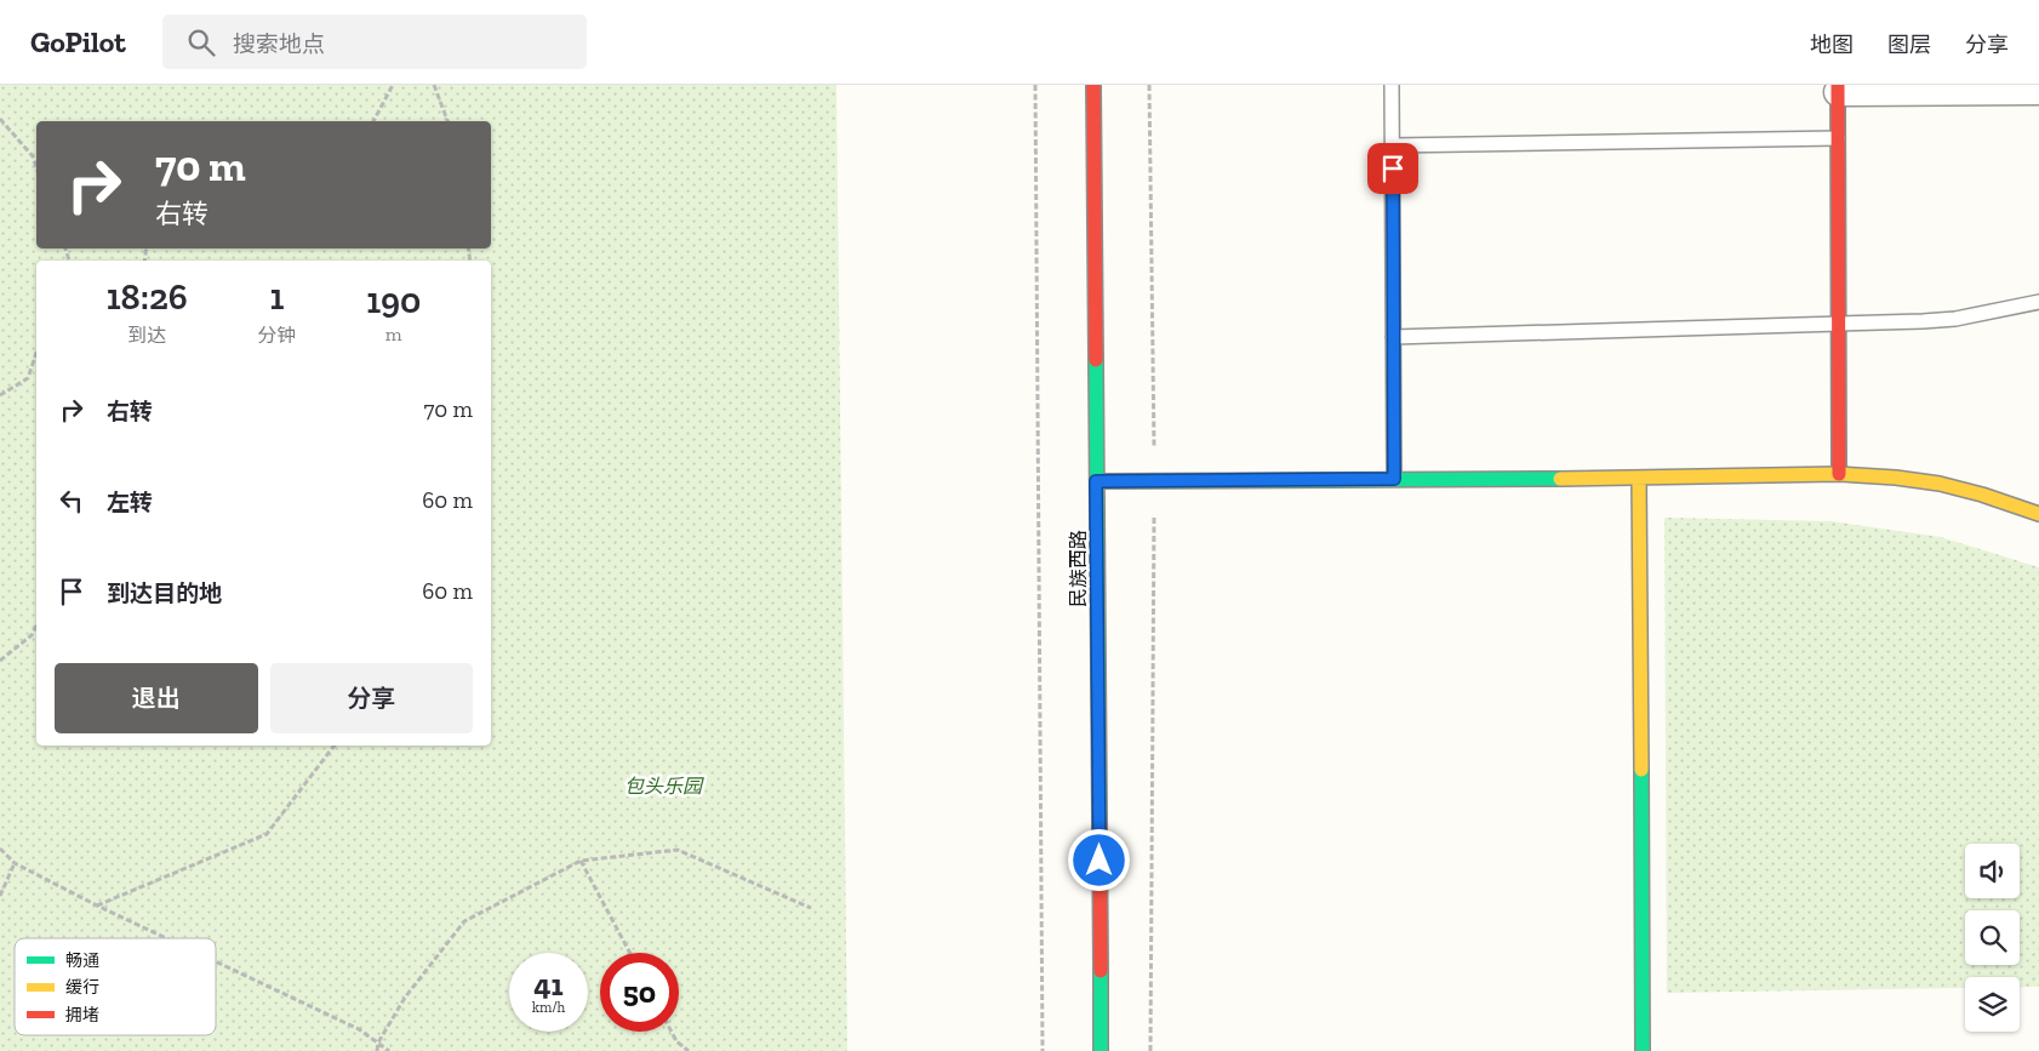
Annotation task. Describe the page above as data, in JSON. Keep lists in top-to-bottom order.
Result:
{
  "streets": {
    "street": ["民族西路"]
  },
  "parks": ["包头乐园"],
  "legend": ["畅通", "缓行", "拥堵"],
  "page": {
    "header": "GoPilot",
    "search": "搜索地点",
    "nav": ["地图", "图层", "分享"],
    "turn": ["70 m", "右转"],
    "eta": [
      "18:26",
      "到达",
      "1",
      "分钟",
      "190",
      "m"
    ],
    "list": [
      {
        "name": "右转",
        "value": "70 m"
      },
      {
        "name": "左转",
        "value": "60 m"
      },
      {
        "name": "到达目的地",
        "value": "60 m"
      }
    ],
    "buttons": ["退出", "分享"],
    "speed": "41 km/h",
    "limit": "50"
  }
}
